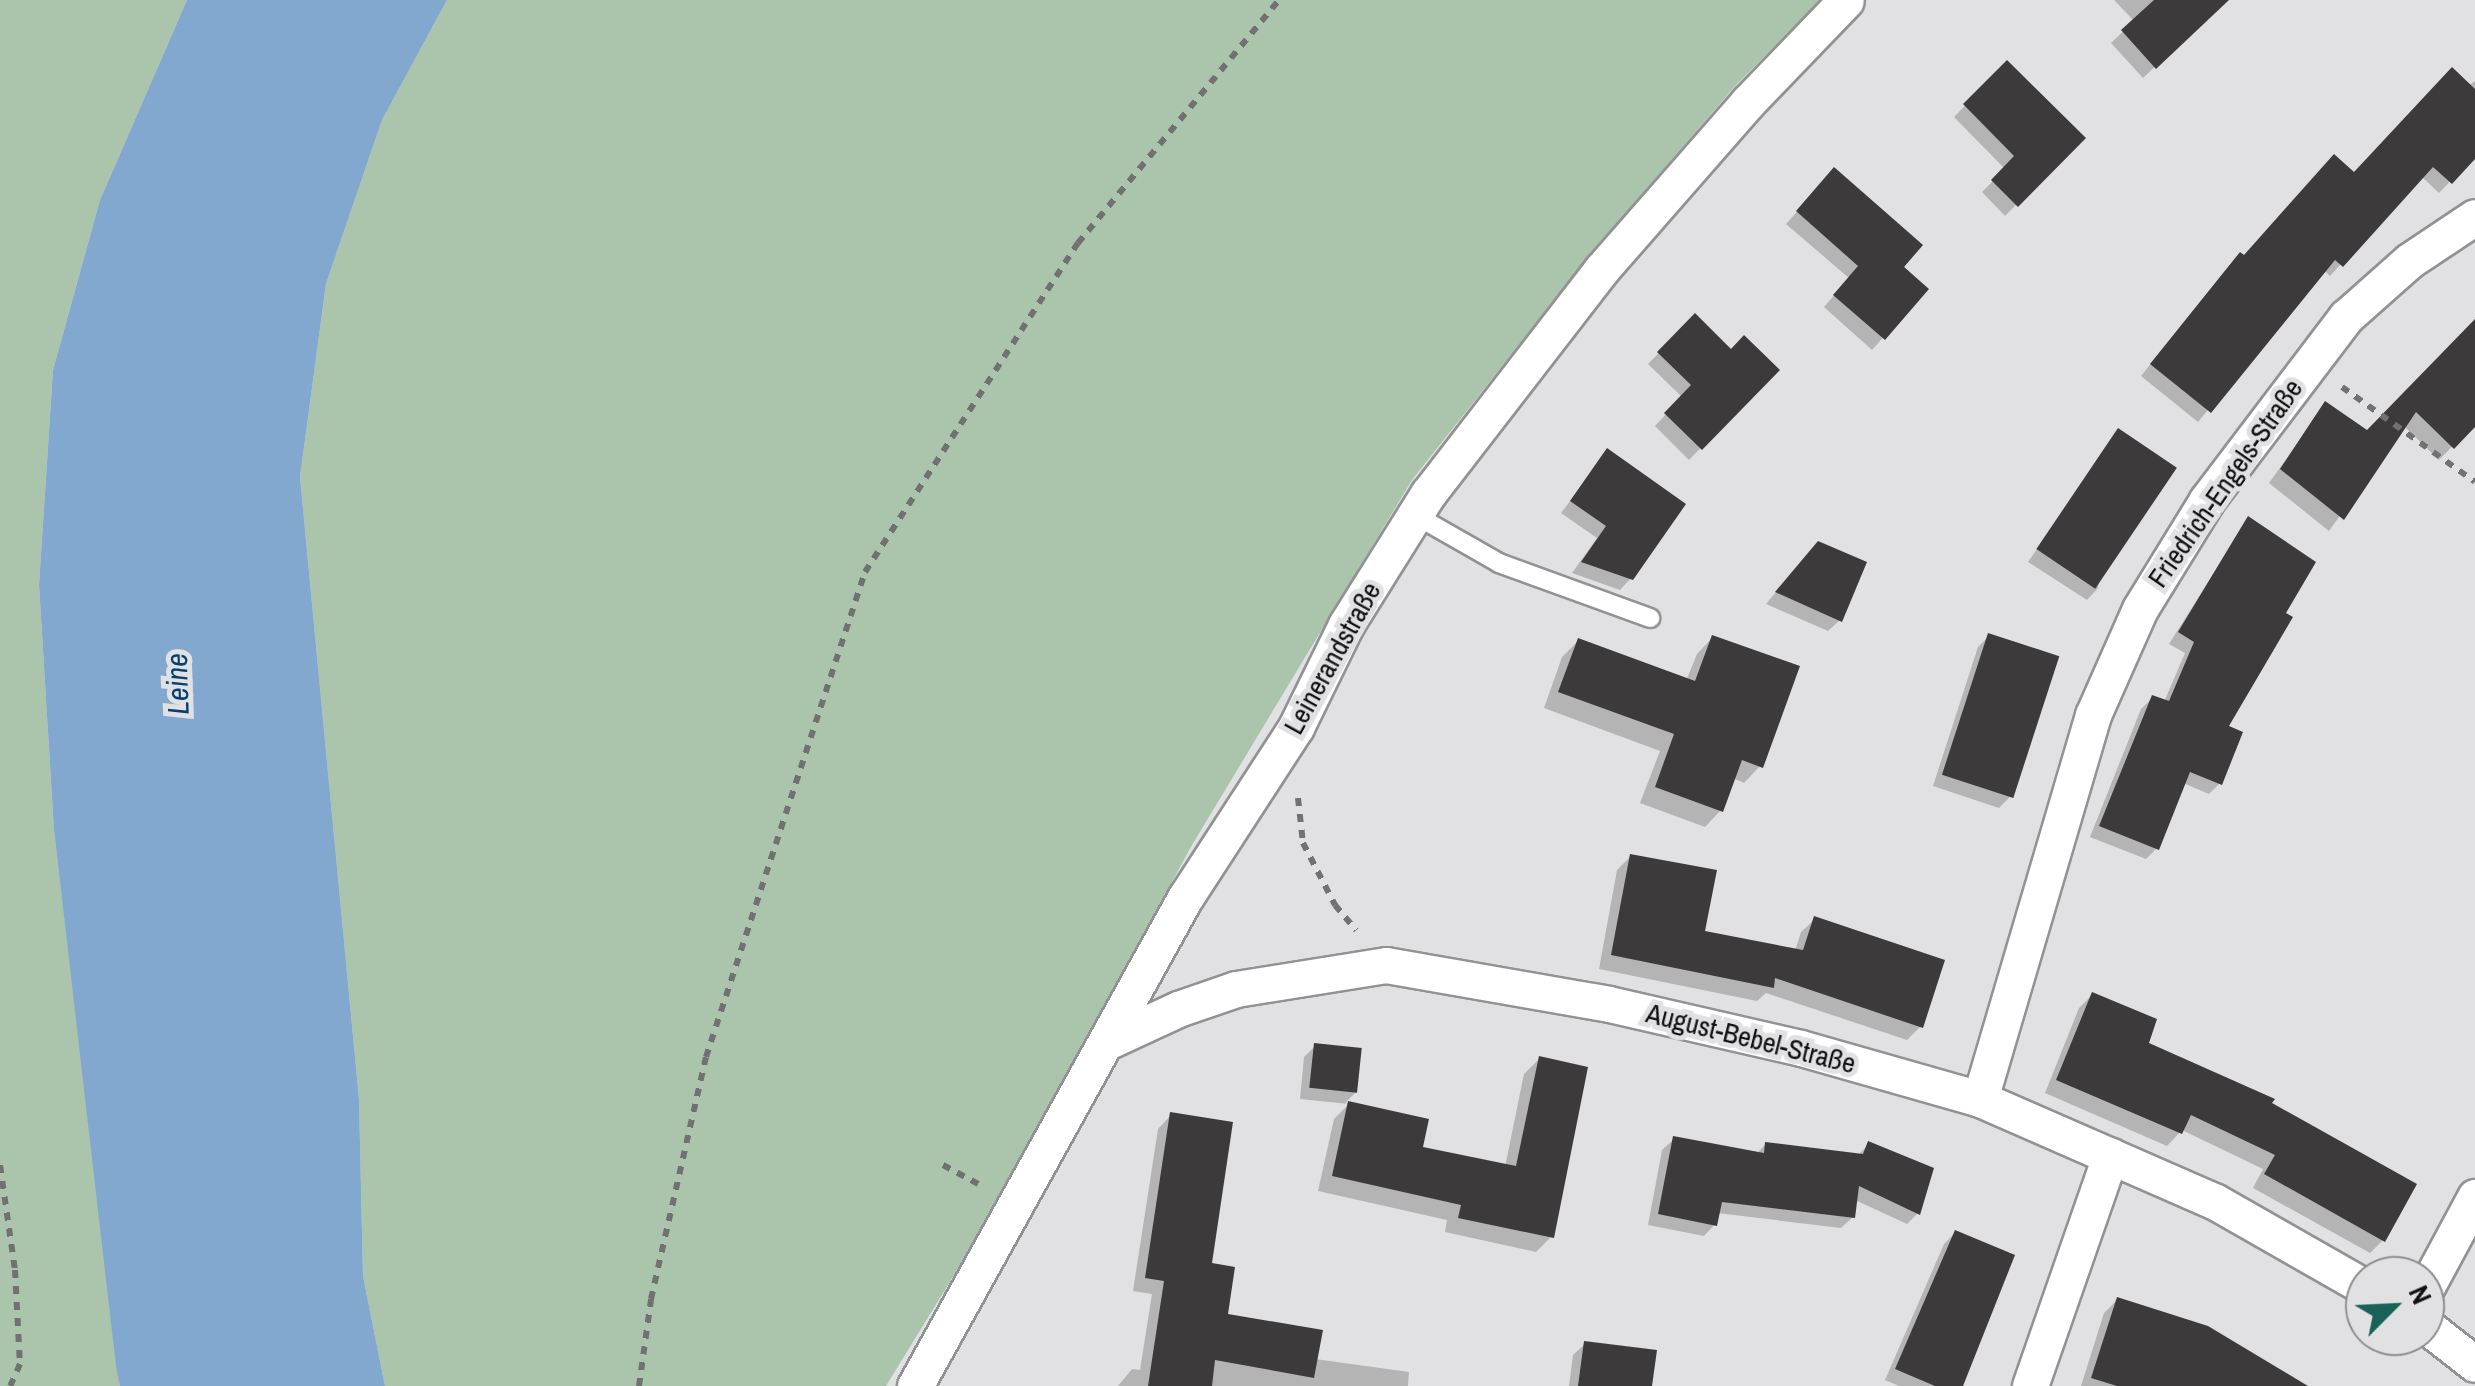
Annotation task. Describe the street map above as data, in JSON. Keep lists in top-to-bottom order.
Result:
{
  "streets": {
    "street": ["Friedrich-Engels-Straße", "Leinerandstraße", "August-Bebel-Straße"]
  },
  "crossings": [
    ["Friedrich-Engels-Straße", "August-Bebel-Straße"],
    ["Leinerandstraße", "August-Bebel-Straße"]
  ],
  "water": ["Leine"],
  "north": "top right"
}
